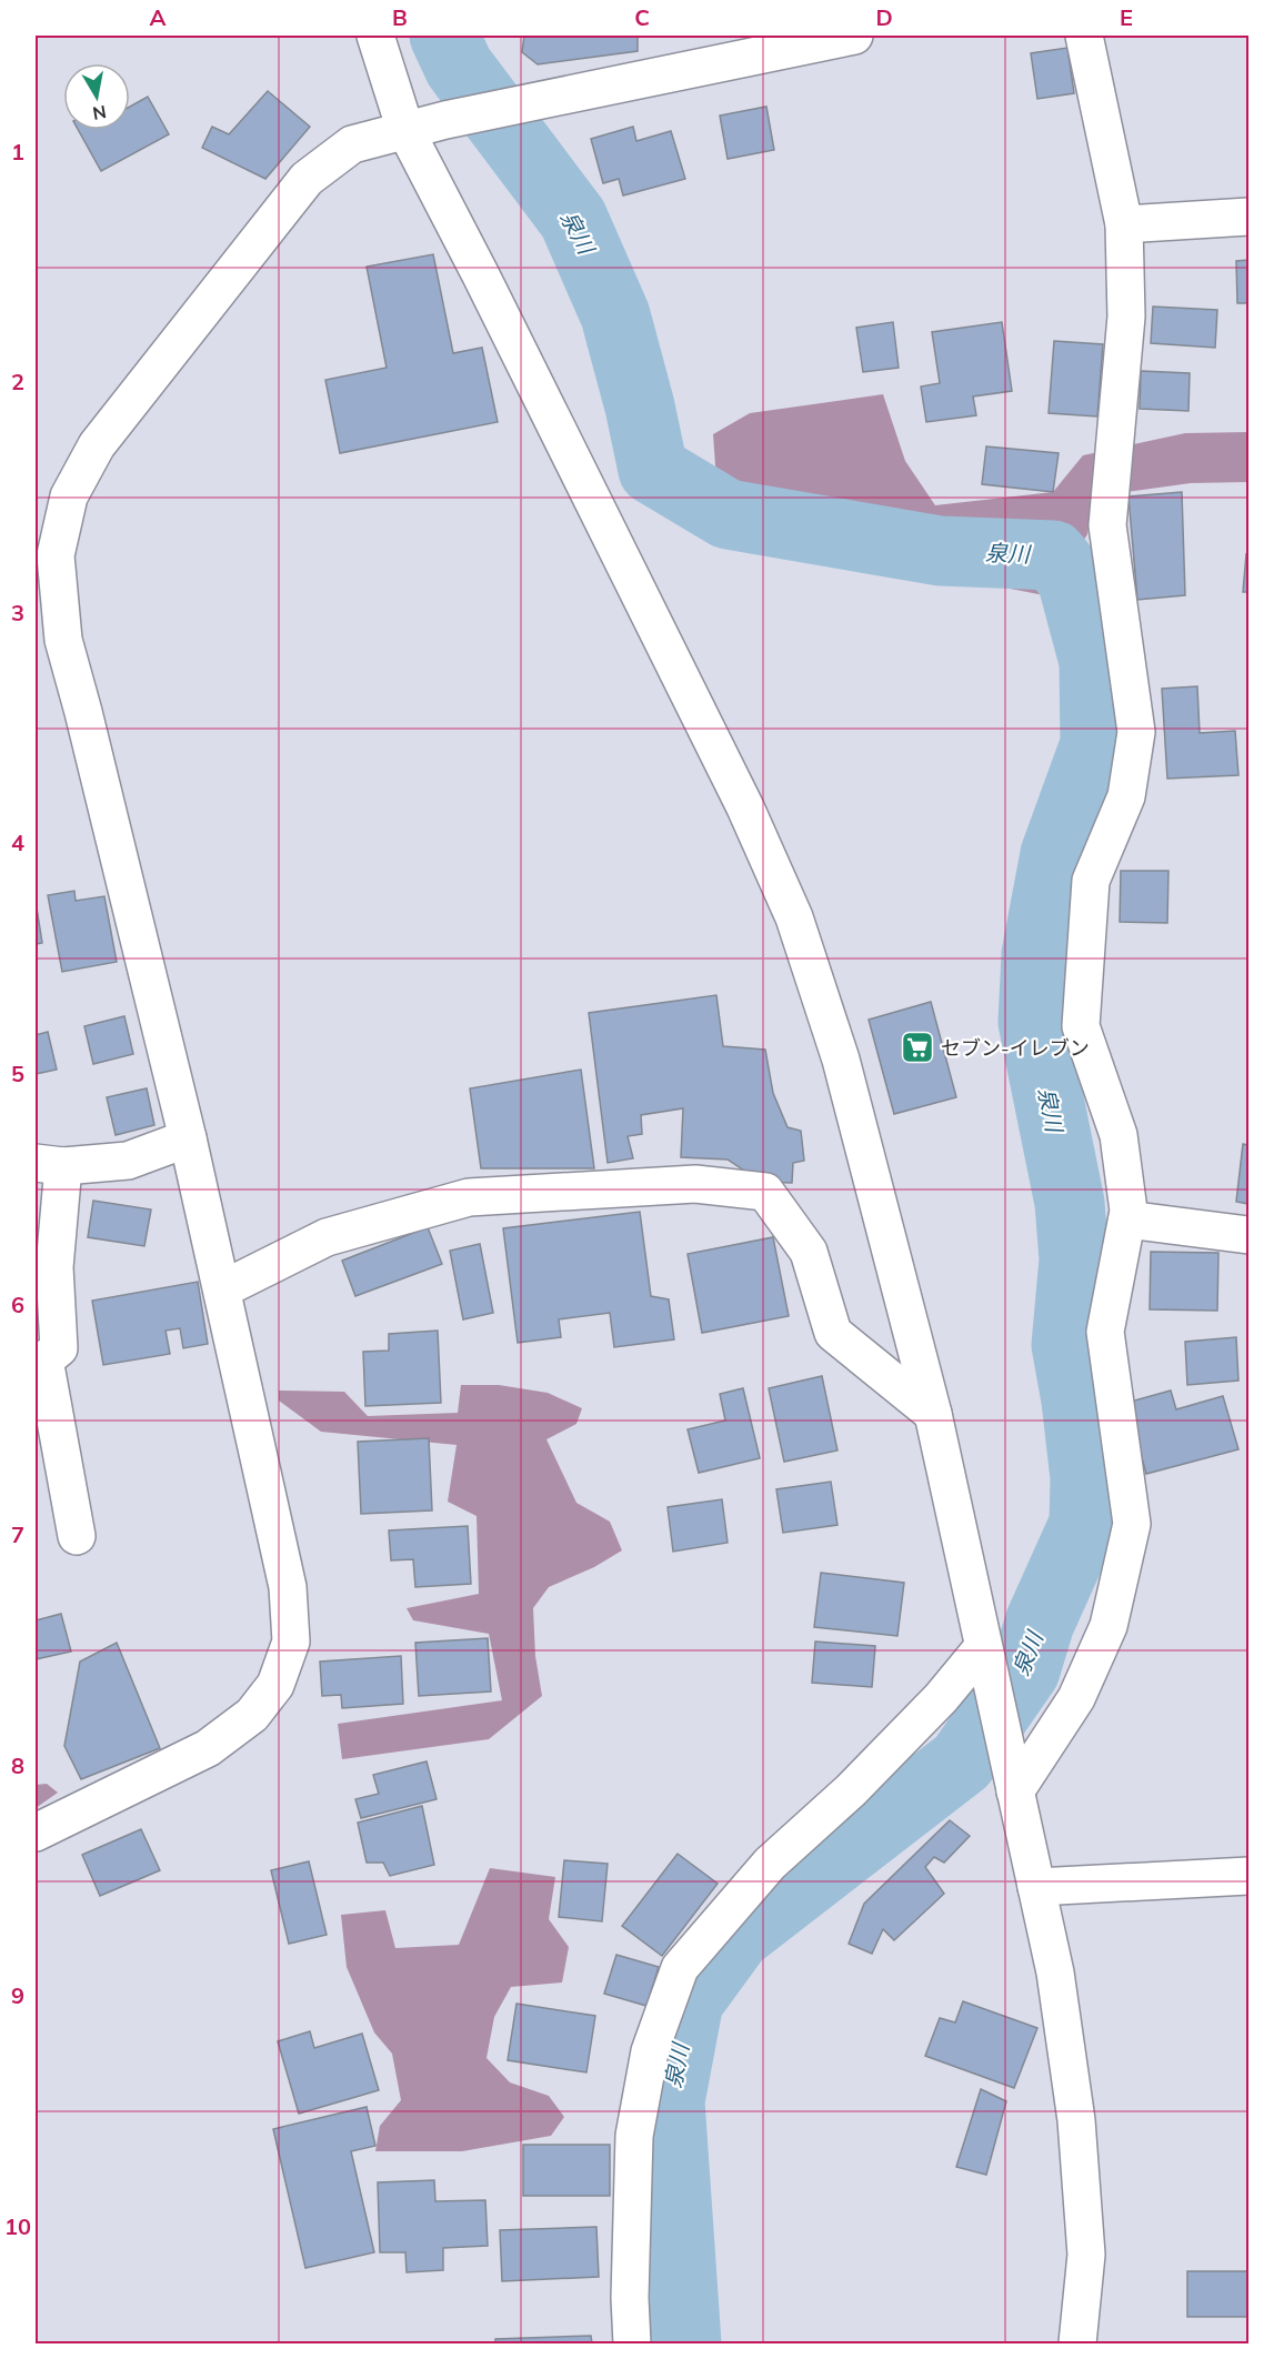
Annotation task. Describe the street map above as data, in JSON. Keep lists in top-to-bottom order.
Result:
{
  "water": ["泉川"],
  "places": {
    "supermarket": ["セブン-イレブン"]
  },
  "north": "bottom",
  "grid": {
    "columns": [
      "A",
      "B",
      "C",
      "D",
      "E"
    ],
    "rows": [
      "1",
      "2",
      "3",
      "4",
      "5",
      "6",
      "7",
      "8",
      "9",
      "10"
    ]
  }
}
